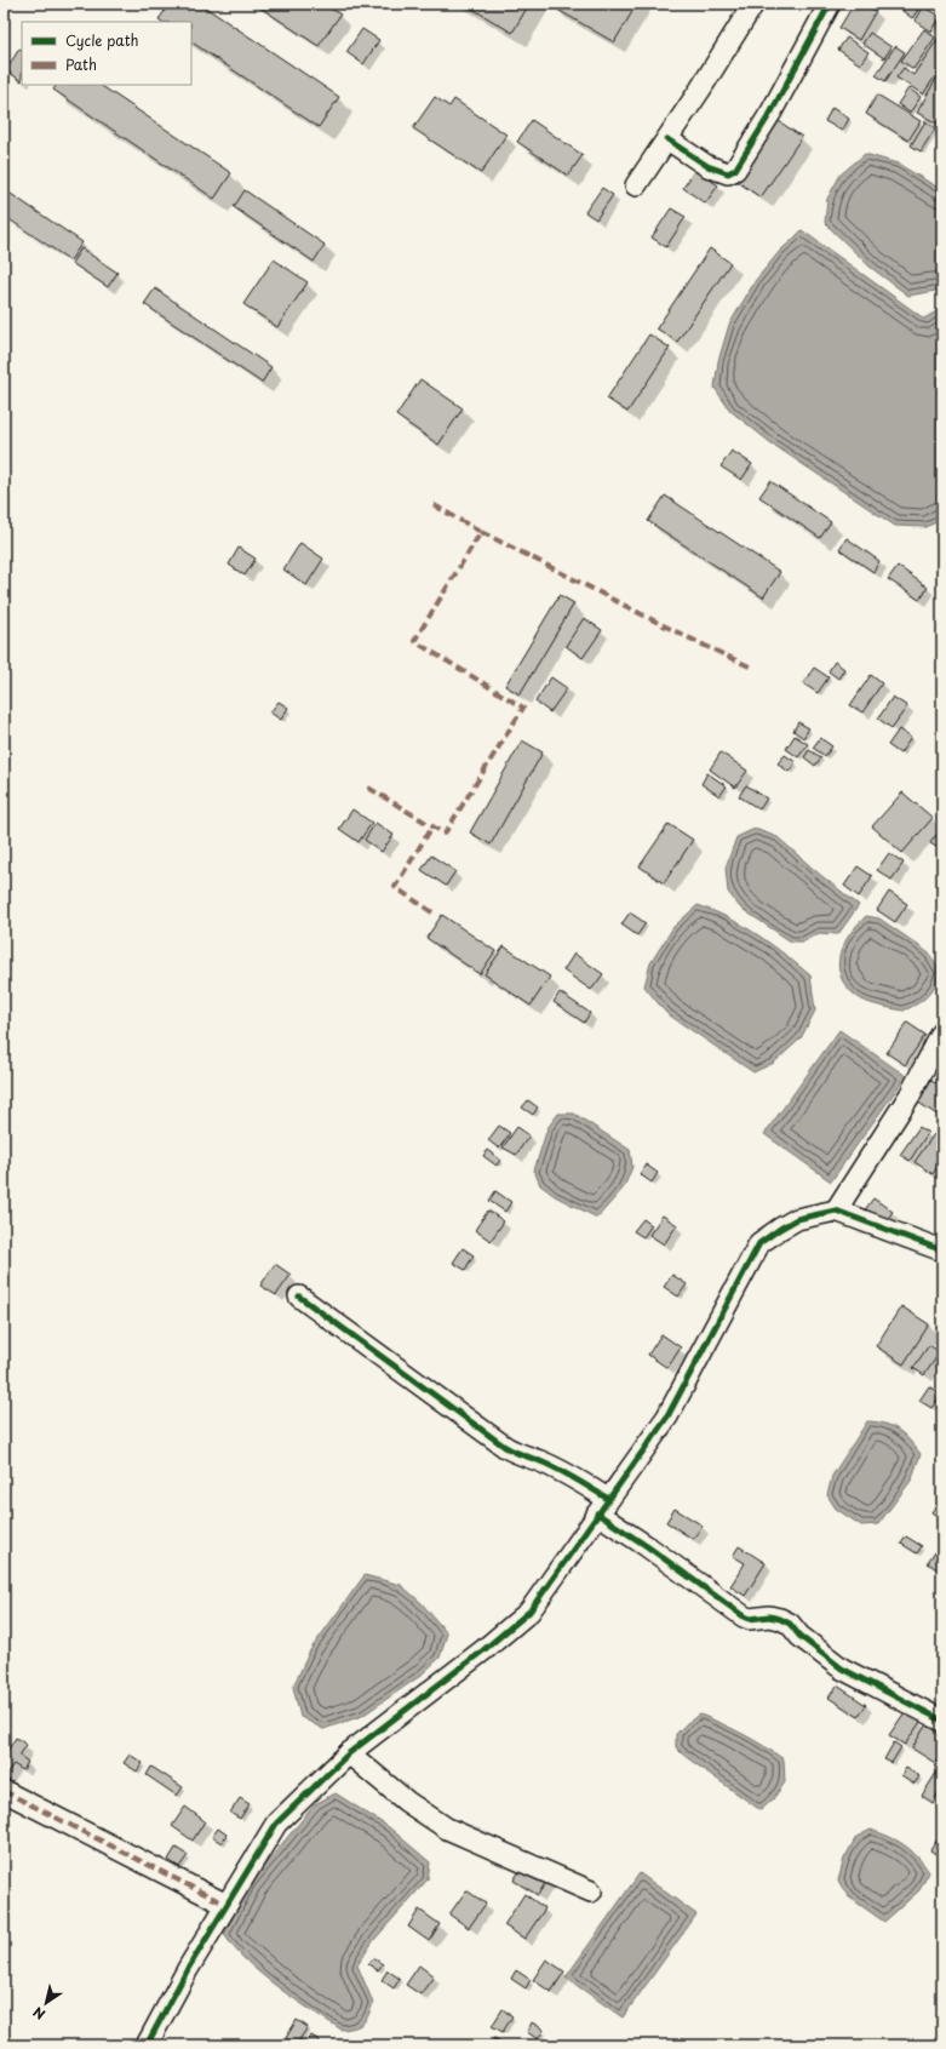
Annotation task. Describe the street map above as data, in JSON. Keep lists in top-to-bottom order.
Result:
{
  "legend": ["Cycle path", "Path"],
  "north": "bottom left"
}
